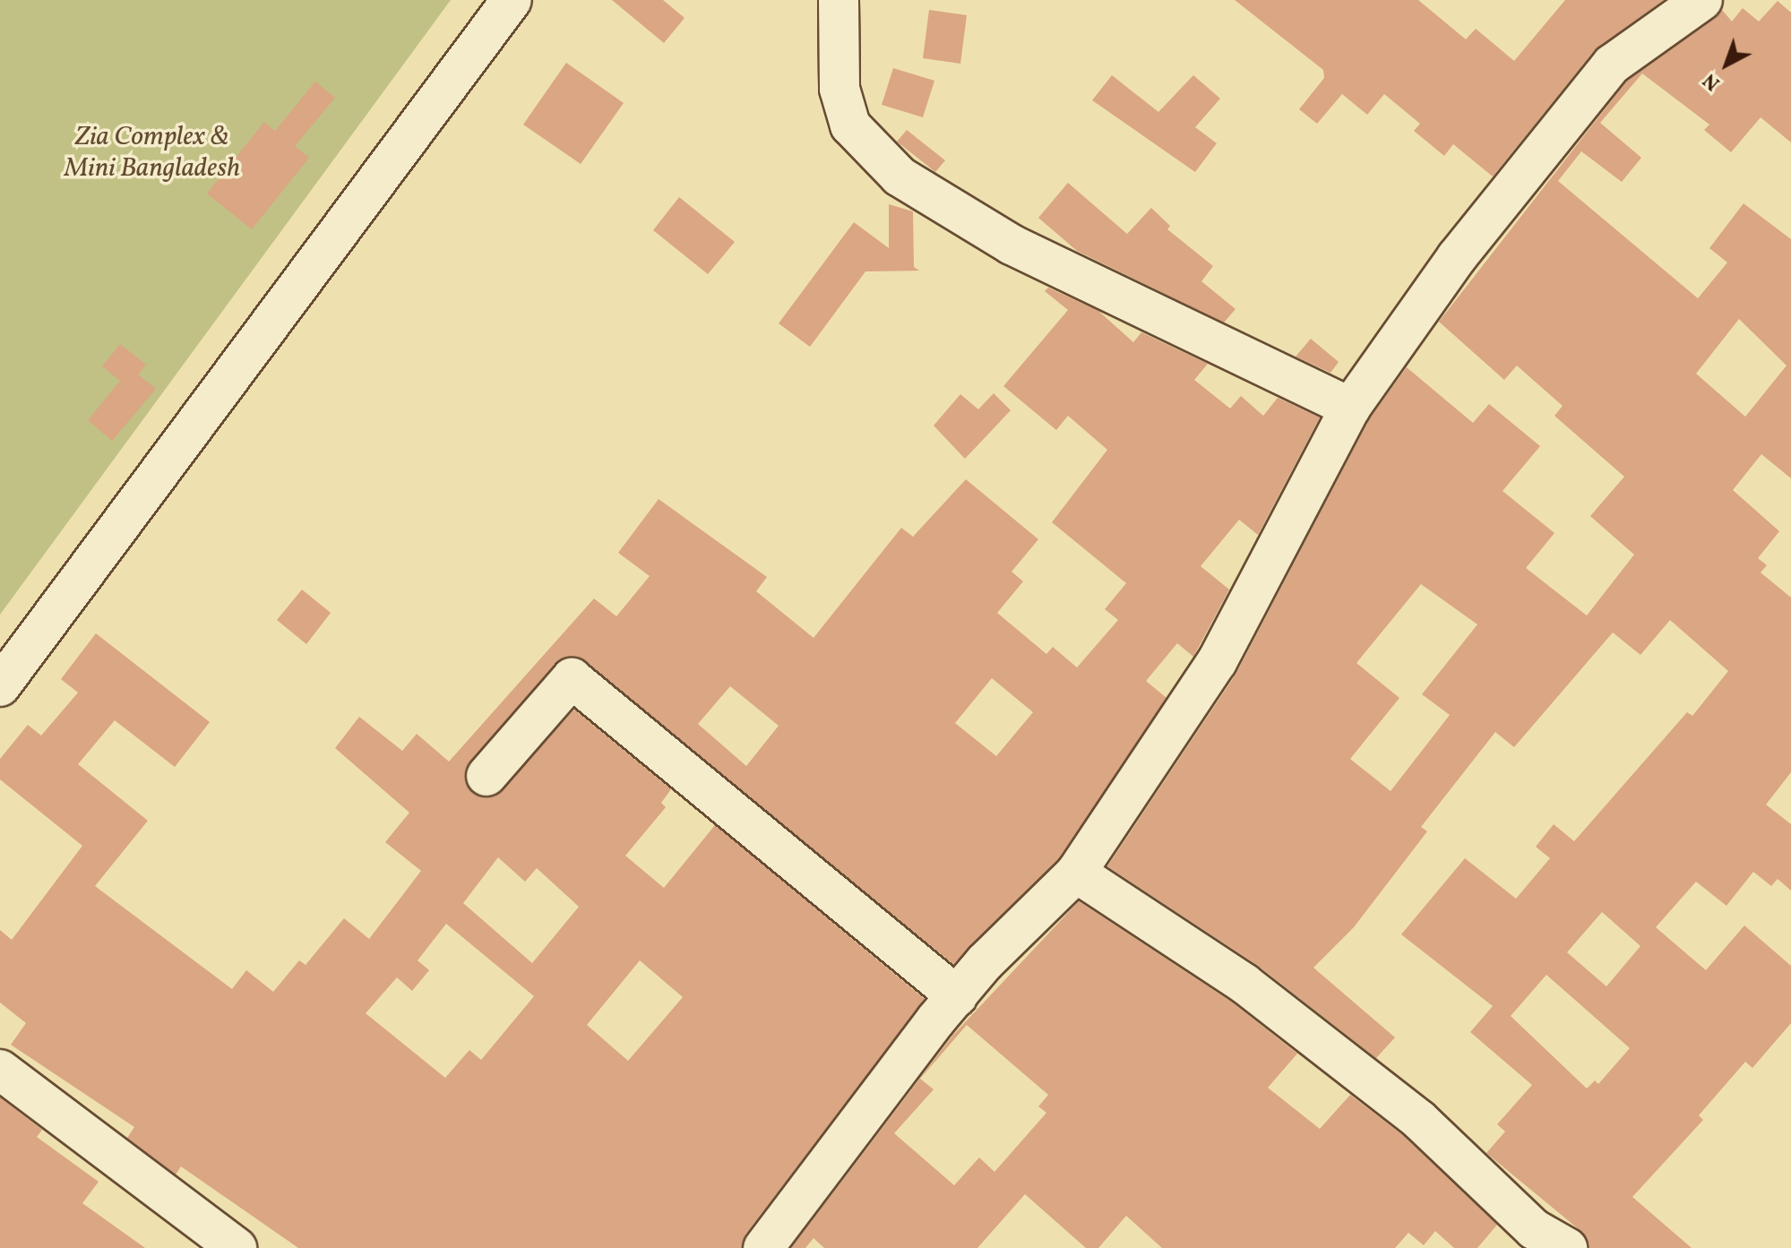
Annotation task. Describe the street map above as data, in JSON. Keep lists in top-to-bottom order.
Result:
{
  "parks": ["Zia Complex & Mini Bangladesh"],
  "north": "bottom left"
}
